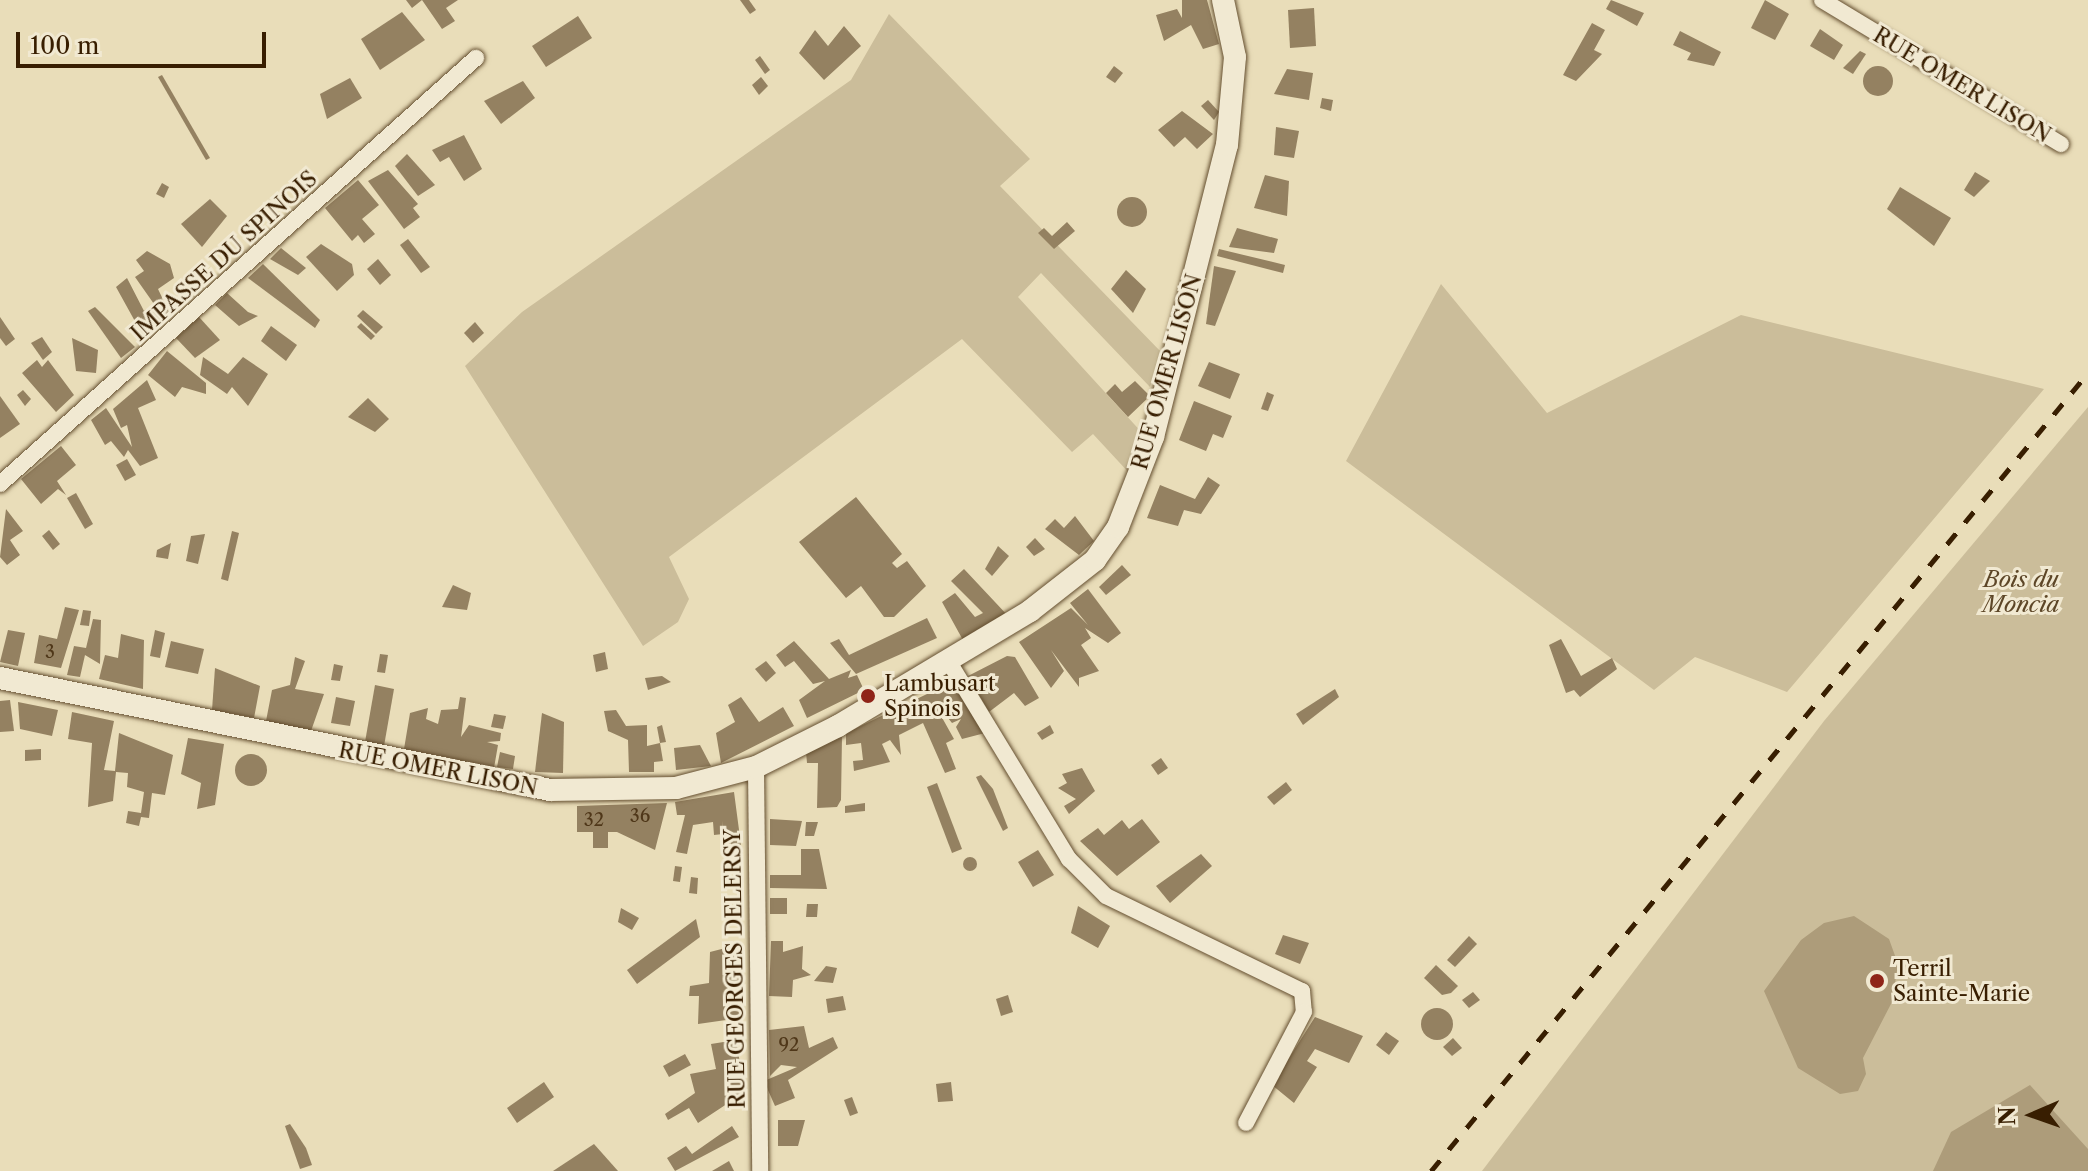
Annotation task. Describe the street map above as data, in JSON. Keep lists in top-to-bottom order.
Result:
{
  "streets": {
    "street": ["RUE OMER LISON", "IMPASSE DU SPINOIS", "RUE GEORGES DELERSY"]
  },
  "crossings": [
    ["RUE OMER LISON", "RUE GEORGES DELERSY"]
  ],
  "parks": ["Bois du Moncia"],
  "places": ["Lambusart Spinois", "Terril Sainte-Marie"],
  "house_numbers": [
    "3",
    "36",
    "32",
    "92"
  ],
  "scale_bar": "100 m",
  "north": "left"
}
